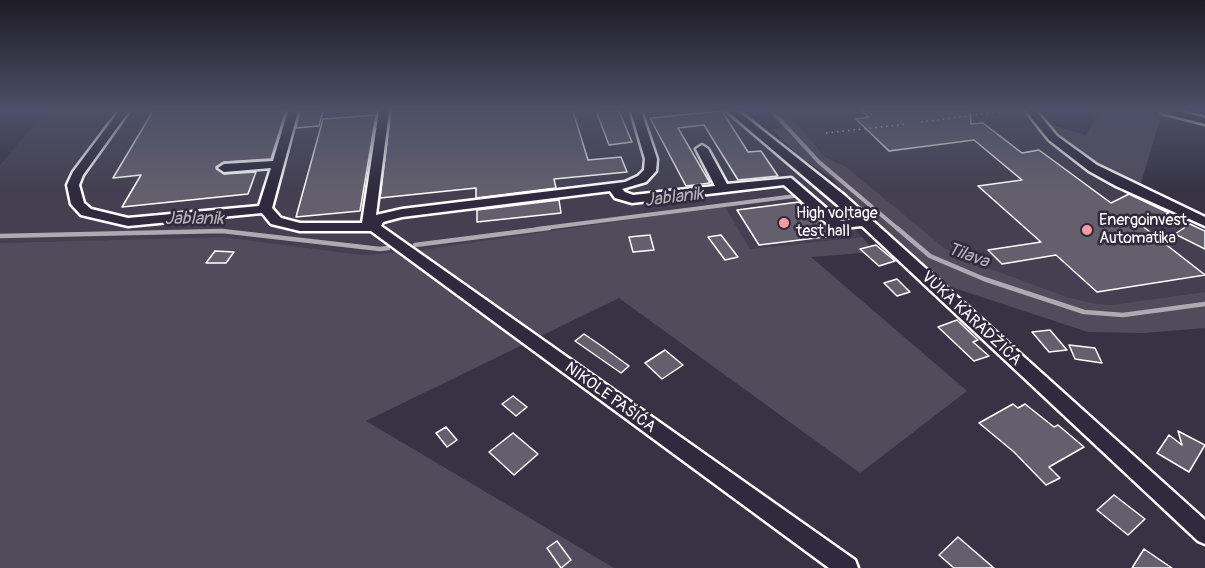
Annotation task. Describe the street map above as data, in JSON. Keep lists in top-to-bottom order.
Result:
{
  "streets": {
    "street": ["VUKA KARADŽIĆA", "NIKOLE PAŠIĆA"]
  },
  "water": ["Jablanik", "Tilava"],
  "places": ["High voltage test hall", "Energoinvest Automatika"]
}
